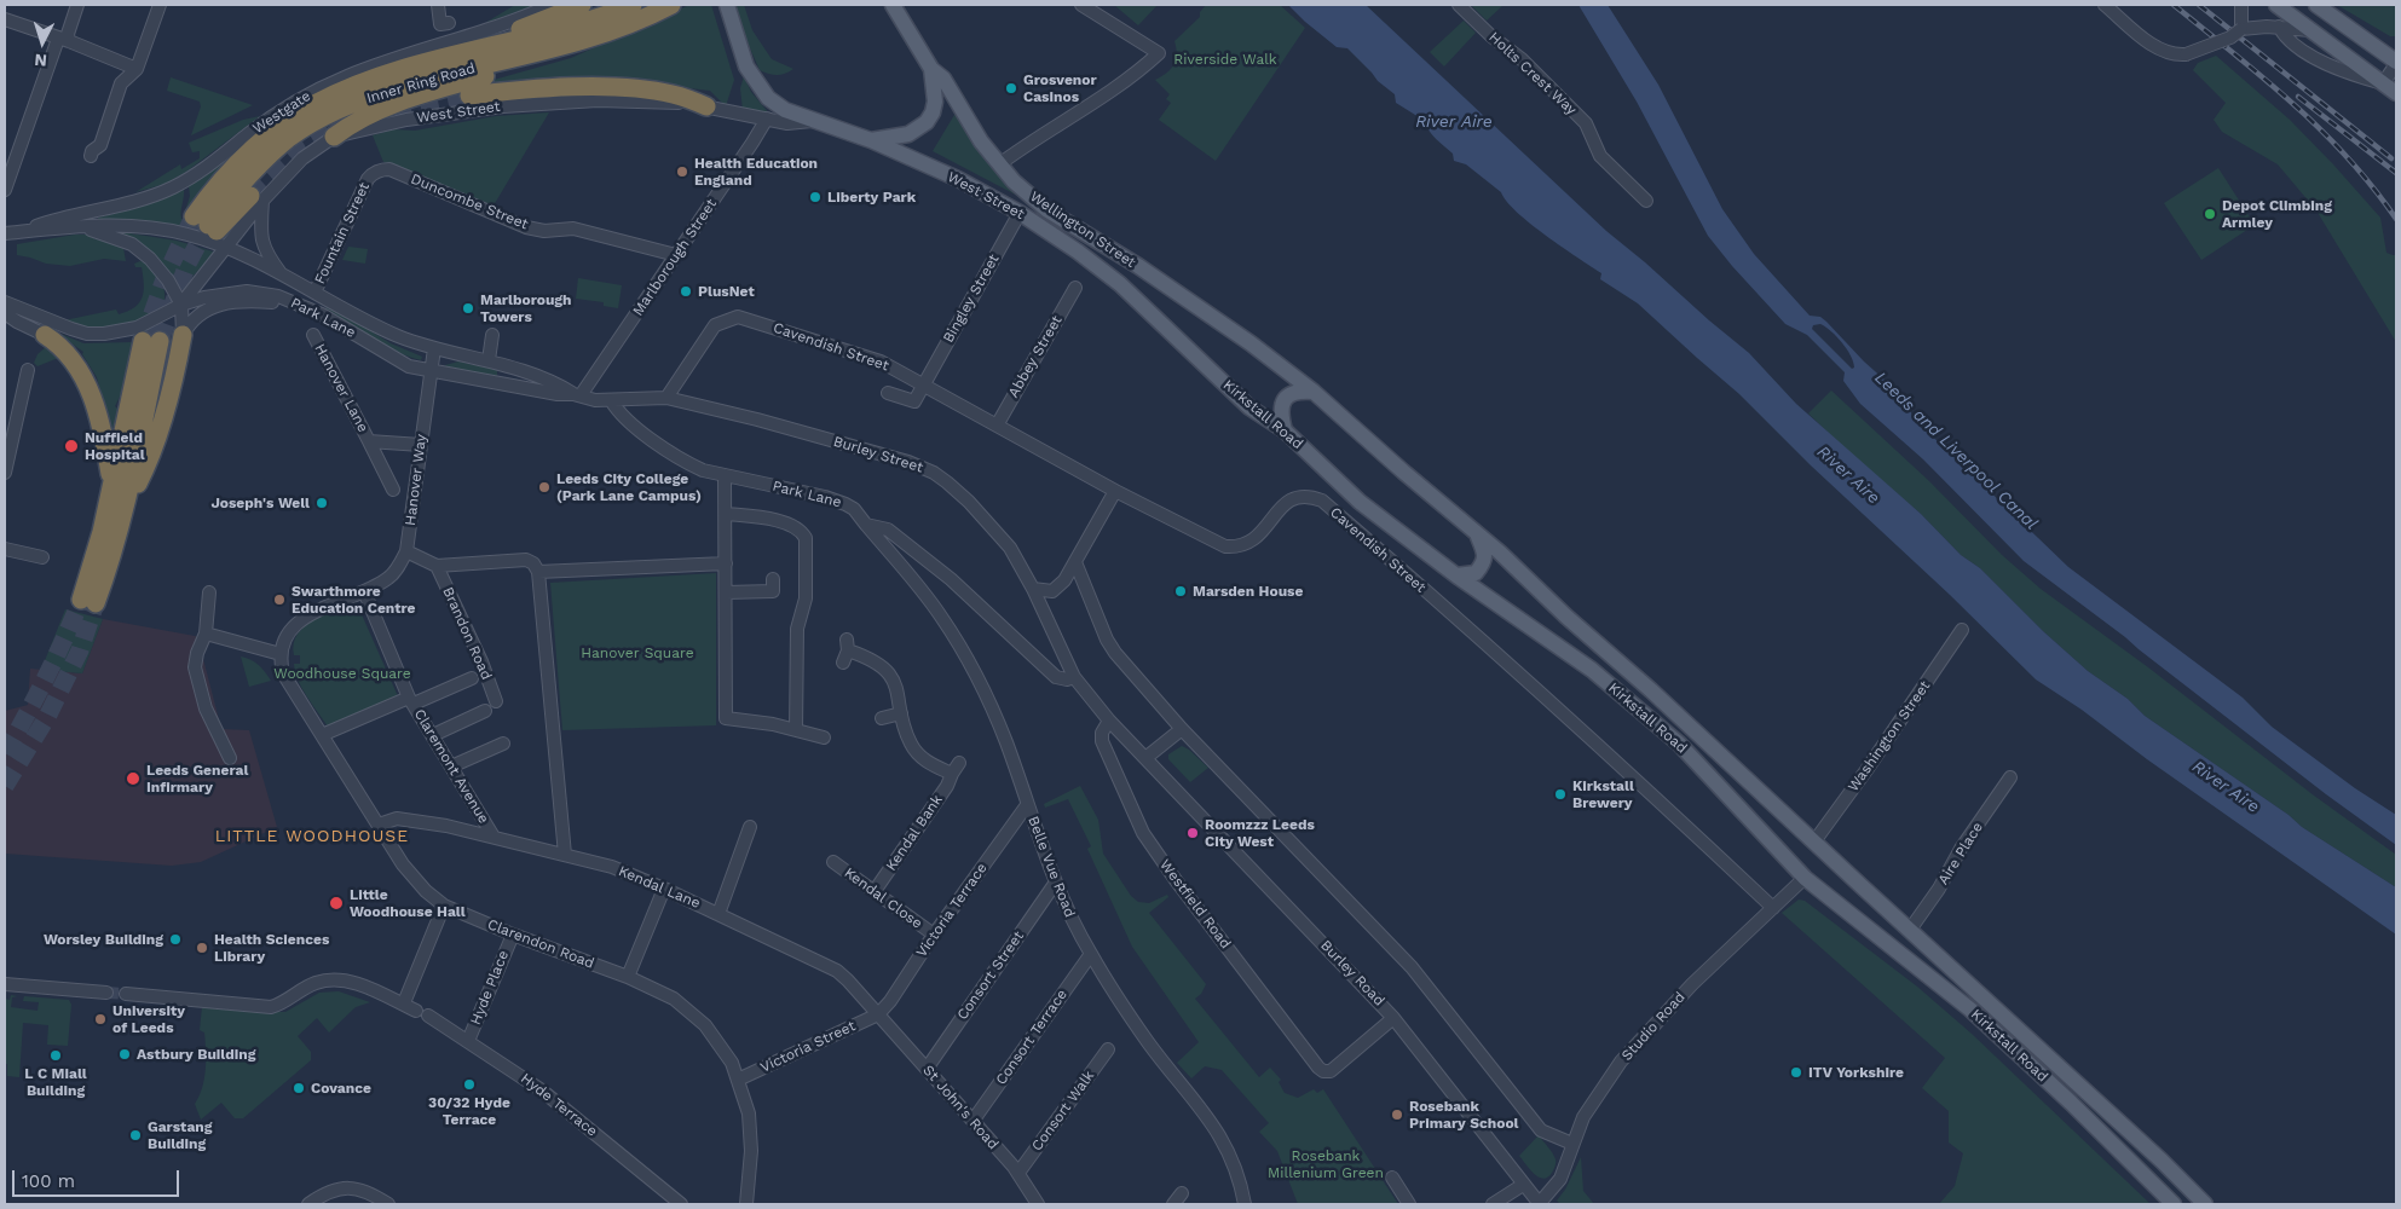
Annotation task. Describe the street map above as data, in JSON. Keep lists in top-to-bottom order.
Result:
{
  "streets": {
    "highway": ["Inner Ring Road"],
    "main road": ["West Street", "Wellington Street", "Kirkstall Road"],
    "street": [
      "Holts Crest Way",
      "Westgate",
      "Duncombe Street",
      "Fountain Street",
      "Marlborough Street",
      "Bingley Street",
      "Park Lane",
      "Cavendish Street",
      "Abbey Street",
      "Hanover Lane",
      "Burley Street",
      "Hanover Way",
      "Brandon Road",
      "Washington Street",
      "Claremont Avenue",
      "Kendal Bank",
      "Aire Place",
      "Belle Vue Road",
      "Kendal Lane",
      "Kendal Close",
      "Westfield Road",
      "Victoria Terrace",
      "Clarendon Road",
      "Burley Road",
      "Consort Street",
      "Hyde Place",
      "Studio Road",
      "Consort Terrace",
      "Victoria Street",
      "Hyde Terrace",
      "St John's Road",
      "Consort Walk"
    ]
  },
  "crossings": [
    ["Westgate", "Park Lane"],
    ["West Street", "Marlborough Street"],
    ["West Street", "Bingley Street"],
    ["West Street", "Park Lane"],
    ["West Street", "Kirkstall Road"],
    ["Duncombe Street", "Fountain Street"],
    ["Duncombe Street", "Marlborough Street"],
    ["Wellington Street", "Kirkstall Road"],
    ["Fountain Street", "Park Lane"],
    ["Marlborough Street", "Park Lane"],
    ["Bingley Street", "Cavendish Street"],
    ["Park Lane", "Burley Street"],
    ["Park Lane", "Hanover Way"],
    ["Park Lane", "Belle Vue Road"],
    ["Park Lane", "Burley Road"],
    ["Cavendish Street", "Abbey Street"],
    ["Cavendish Street", "Burley Street"],
    ["Cavendish Street", "Studio Road"],
    ["Hanover Lane", "Hanover Way"],
    ["Kirkstall Road", "Washington Street"],
    ["Kirkstall Road", "Aire Place"],
    ["Kirkstall Road", "Studio Road"],
    ["Burley Street", "Burley Road"],
    ["Claremont Avenue", "Kendal Lane"],
    ["Kendal Bank", "Kendal Close"],
    ["Belle Vue Road", "Victoria Terrace"],
    ["Belle Vue Road", "Consort Street"],
    ["Belle Vue Road", "Consort Terrace"],
    ["Kendal Lane", "Victoria Terrace"],
    ["Kendal Lane", "Clarendon Road"],
    ["Kendal Lane", "Victoria Street"],
    ["Kendal Lane", "St John's Road"],
    ["Kendal Close", "Victoria Terrace"],
    ["Westfield Road", "Burley Road"],
    ["Victoria Terrace", "Victoria Street"],
    ["Victoria Terrace", "St John's Road"],
    ["Clarendon Road", "Hyde Place"],
    ["Clarendon Road", "Victoria Street"],
    ["Burley Road", "Studio Road"],
    ["Consort Street", "St John's Road"],
    ["Hyde Place", "Hyde Terrace"],
    ["Consort Terrace", "St John's Road"],
    ["Victoria Street", "St John's Road"],
    ["St John's Road", "Consort Walk"]
  ],
  "districts": ["LITTLE WOODHOUSE"],
  "water": ["River Aire", "Leeds and Liverpool Canal"],
  "parks": [
    "Riverside Walk",
    "Hanover Square",
    "Woodhouse Square",
    "Rosebank Millenium Green"
  ],
  "places": [
    "Grosvenor Casinos",
    "Health Education England",
    "Liberty Park",
    "Depot Climbing Armley",
    "PlusNet",
    "Marlborough Towers",
    "Nuffield Hospital",
    "Leeds City College (Park Lane Campus)",
    "Joseph's Well",
    "Marsden House",
    "Swarthmore Education Centre",
    "Leeds General Infirmary",
    "Kirkstall Brewery",
    "Roomzzz Leeds City West",
    "Little Woodhouse Hall",
    "Worsley Building",
    "Health Sciences Library",
    "University of Leeds",
    "Astbury Building",
    "L C Miall Building",
    "ITV Yorkshire",
    "30/32 Hyde Terrace",
    "Covance",
    "Rosebank Primary School",
    "Garstang Building"
  ],
  "scale_bar": "100 m",
  "north": "bottom"
}
